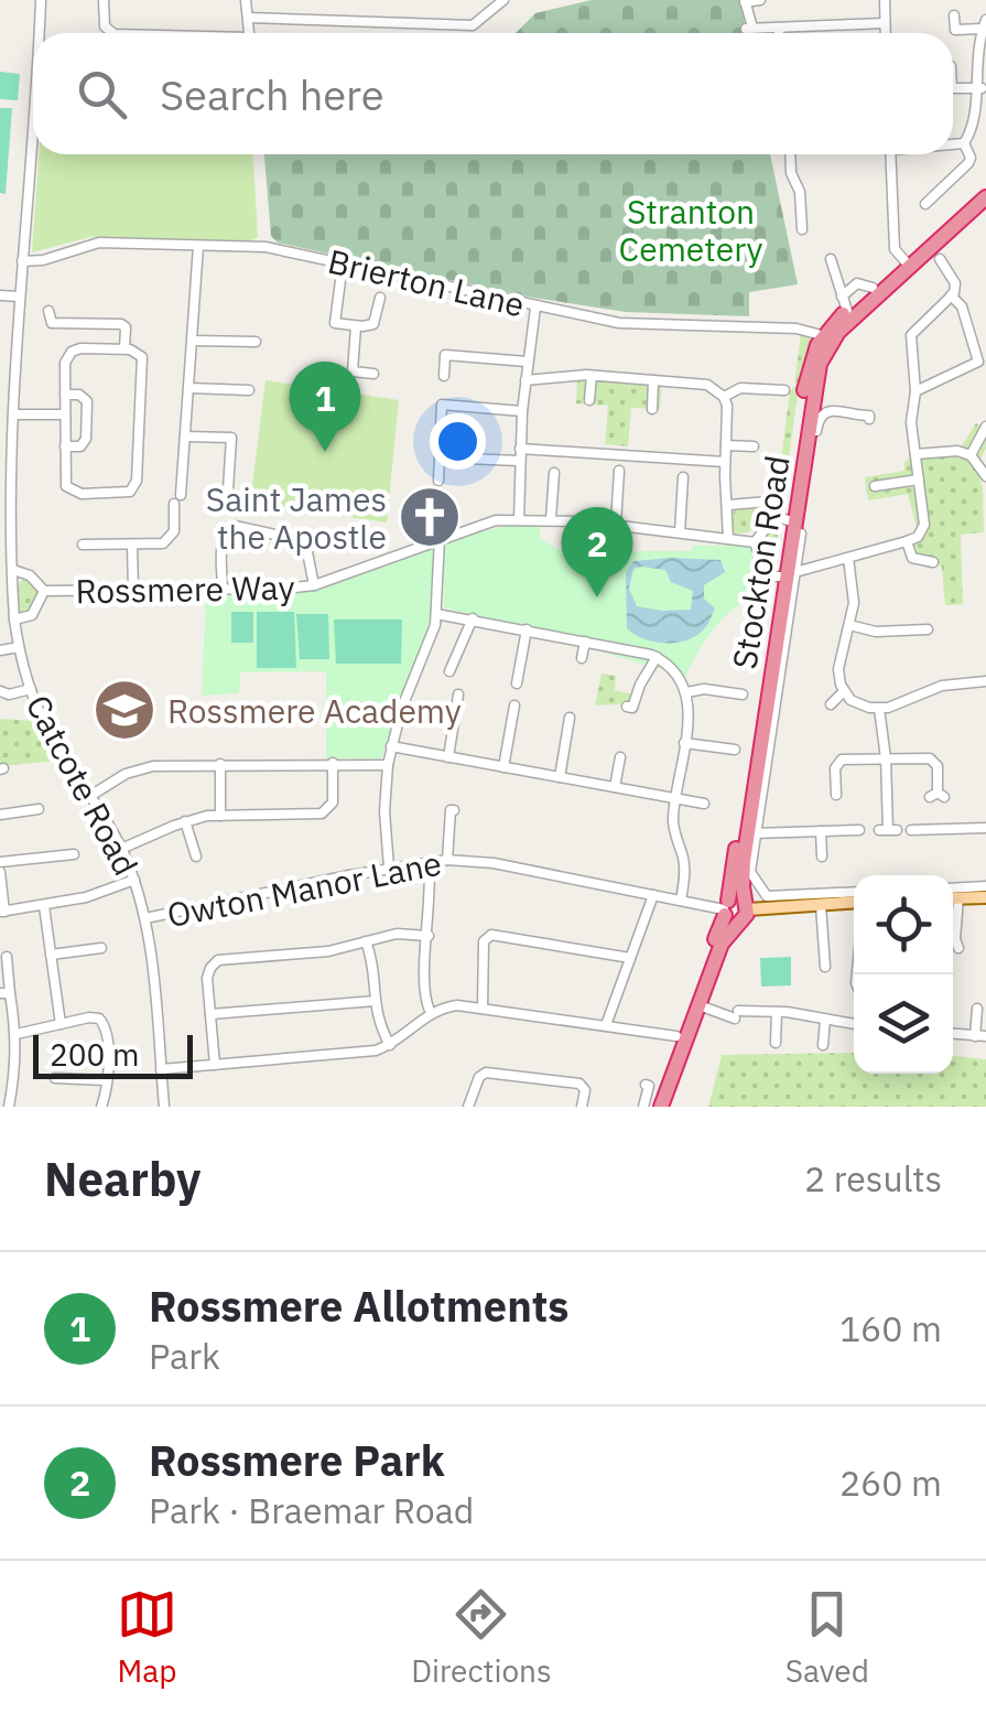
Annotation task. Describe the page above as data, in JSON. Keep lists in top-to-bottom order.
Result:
{
  "streets": {
    "highway": ["Stockton Road"],
    "street": [
      "Brierton Lane",
      "Rossmere Way",
      "Catcote Road",
      "Owton Manor Lane"
    ]
  },
  "crossings": [
    ["Brierton Lane", "Stockton Road"],
    ["Brierton Lane", "Catcote Road"],
    ["Stockton Road", "Owton Manor Lane"],
    ["Rossmere Way", "Catcote Road"],
    ["Catcote Road", "Owton Manor Lane"]
  ],
  "parks": ["Stranton Cemetery"],
  "places": {
    "church": ["Saint James the Apostle"],
    "school or university": ["Rossmere Academy"]
  },
  "scale_bar": "200 m",
  "page": {
    "search": "Search here",
    "pins": ["1", "2"],
    "scale": "200 m",
    "heading": ["Nearby", "2 results"],
    "list": [
      {
        "mark": "1",
        "name": "Rossmere Allotments",
        "note": "Park",
        "value": "160 m"
      },
      {
        "mark": "2",
        "name": "Rossmere Park",
        "note": "Park · Braemar Road",
        "value": "260 m"
      }
    ],
    "nav": ["Map", "Directions", "Saved"]
  }
}
